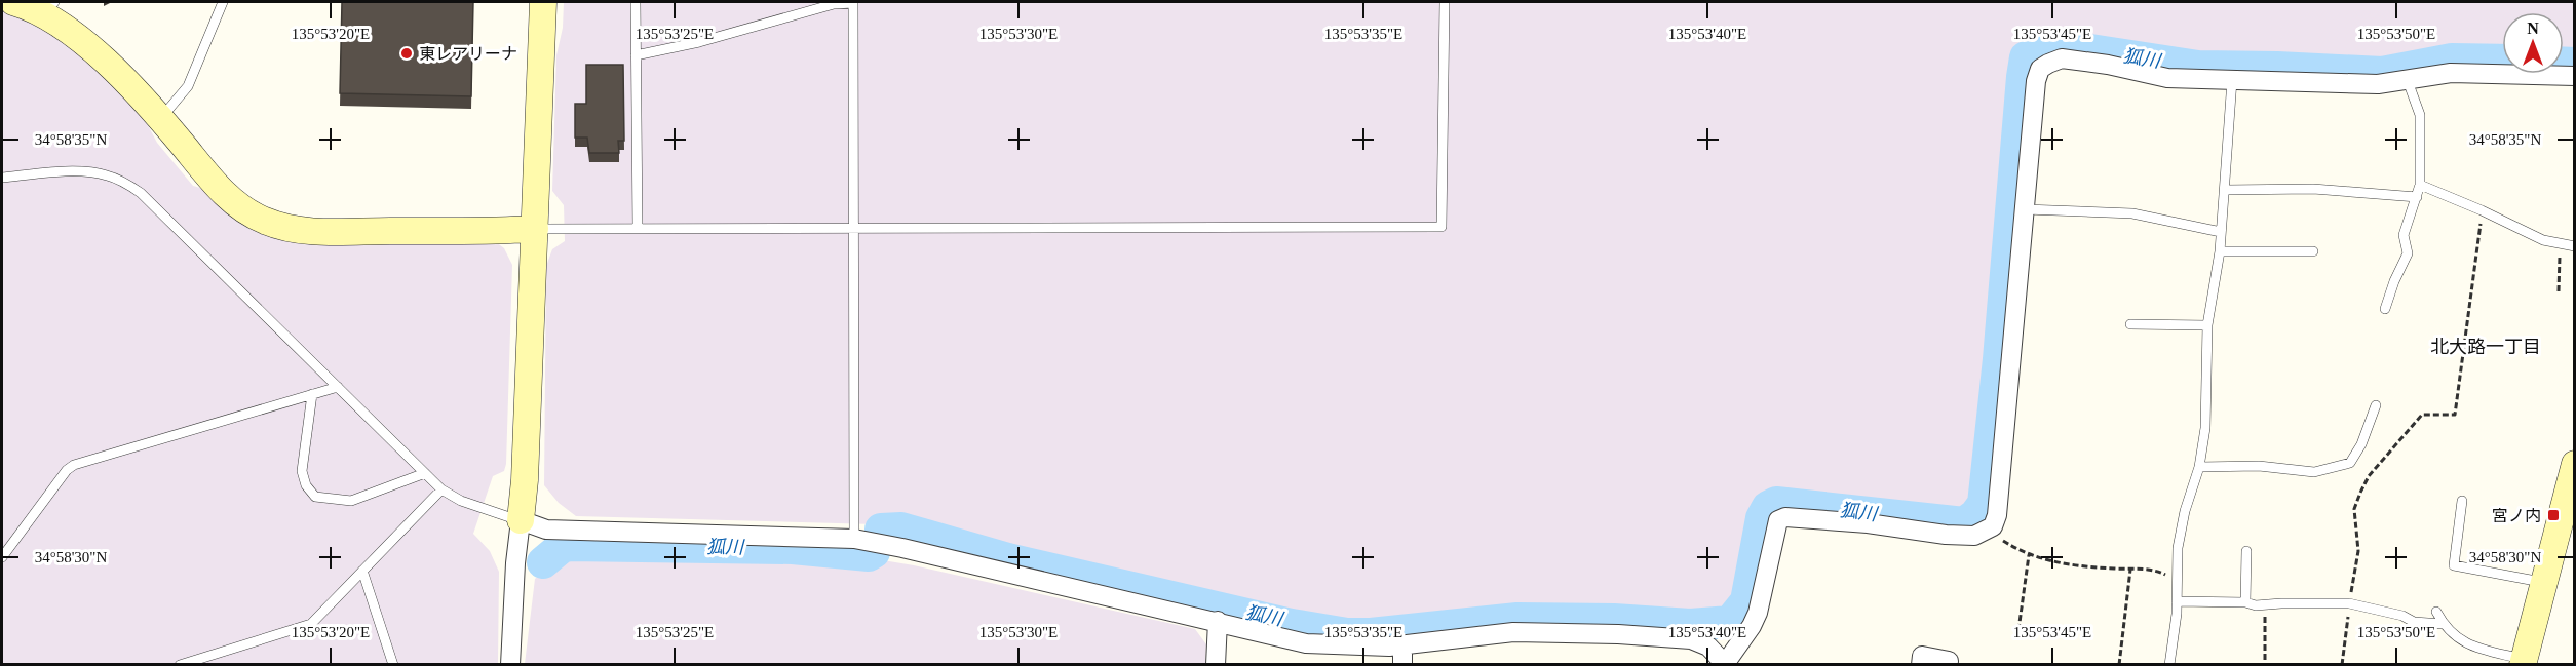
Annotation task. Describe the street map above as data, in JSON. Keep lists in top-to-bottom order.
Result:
{
  "districts": ["北大路一丁目"],
  "water": ["狐川"],
  "places": {
    "other": ["東レアリーナ"],
    "transit": ["宮ノ内"]
  },
  "north": "top",
  "coordinates": [
    "135°53'20\"E",
    "135°53'25\"E",
    "135°53'30\"E",
    "135°53'35\"E",
    "135°53'40\"E",
    "135°53'45\"E",
    "135°53'50\"E",
    "34°58'35\"N",
    "34°58'30\"N"
  ]
}
